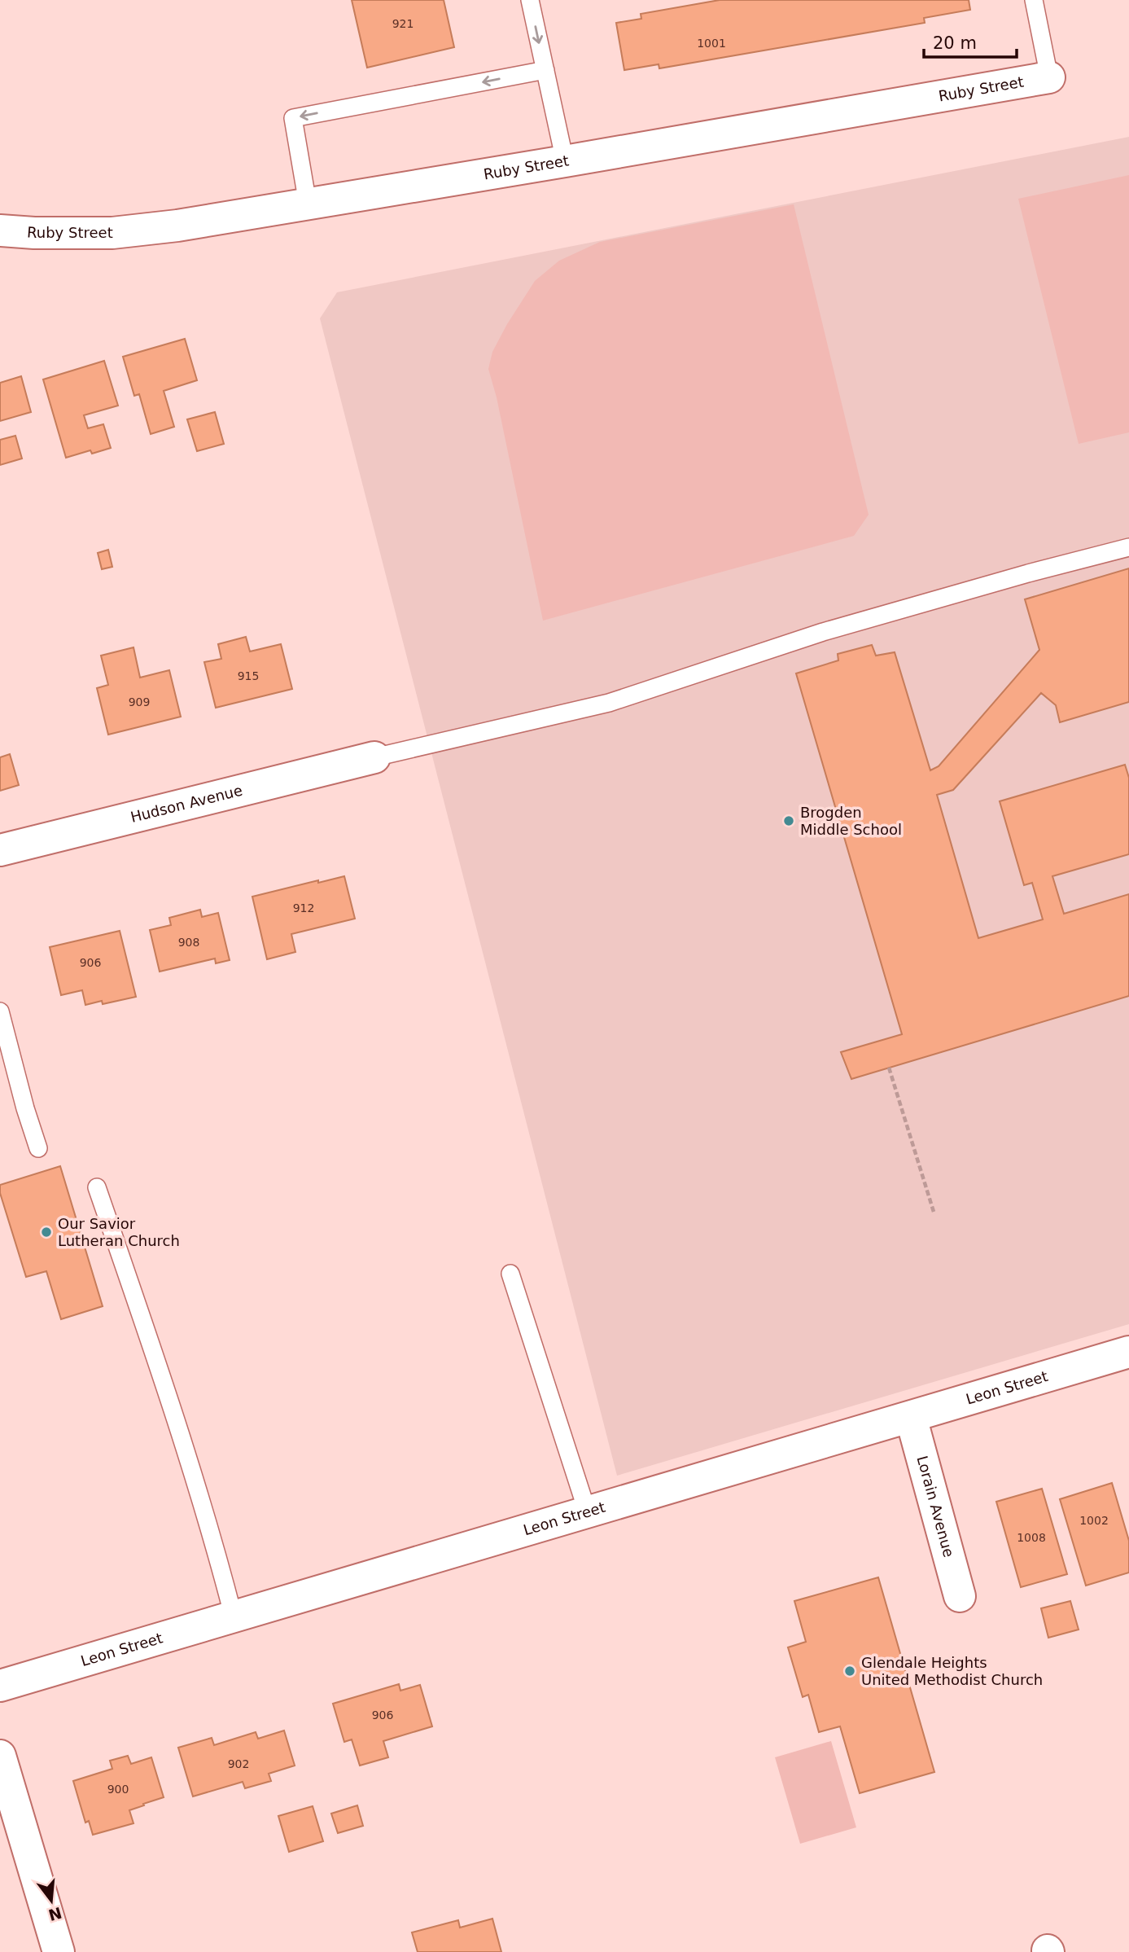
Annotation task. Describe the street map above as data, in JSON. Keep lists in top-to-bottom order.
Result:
{
  "streets": {
    "main road": [
      "Ruby Street",
      "Hudson Avenue",
      "Leon Street",
      "Lorain Avenue"
    ]
  },
  "crossings": [
    ["Leon Street", "Lorain Avenue"]
  ],
  "places": ["Brogden Middle School", "Our Savior Lutheran Church", "Glendale Heights United Methodist Church"],
  "house_numbers": [
    "921",
    "1001",
    "915",
    "909",
    "912",
    "908",
    "906",
    "1002",
    "1008",
    "906",
    "902",
    "900"
  ],
  "scale_bar": "20 m",
  "north": "bottom"
}
